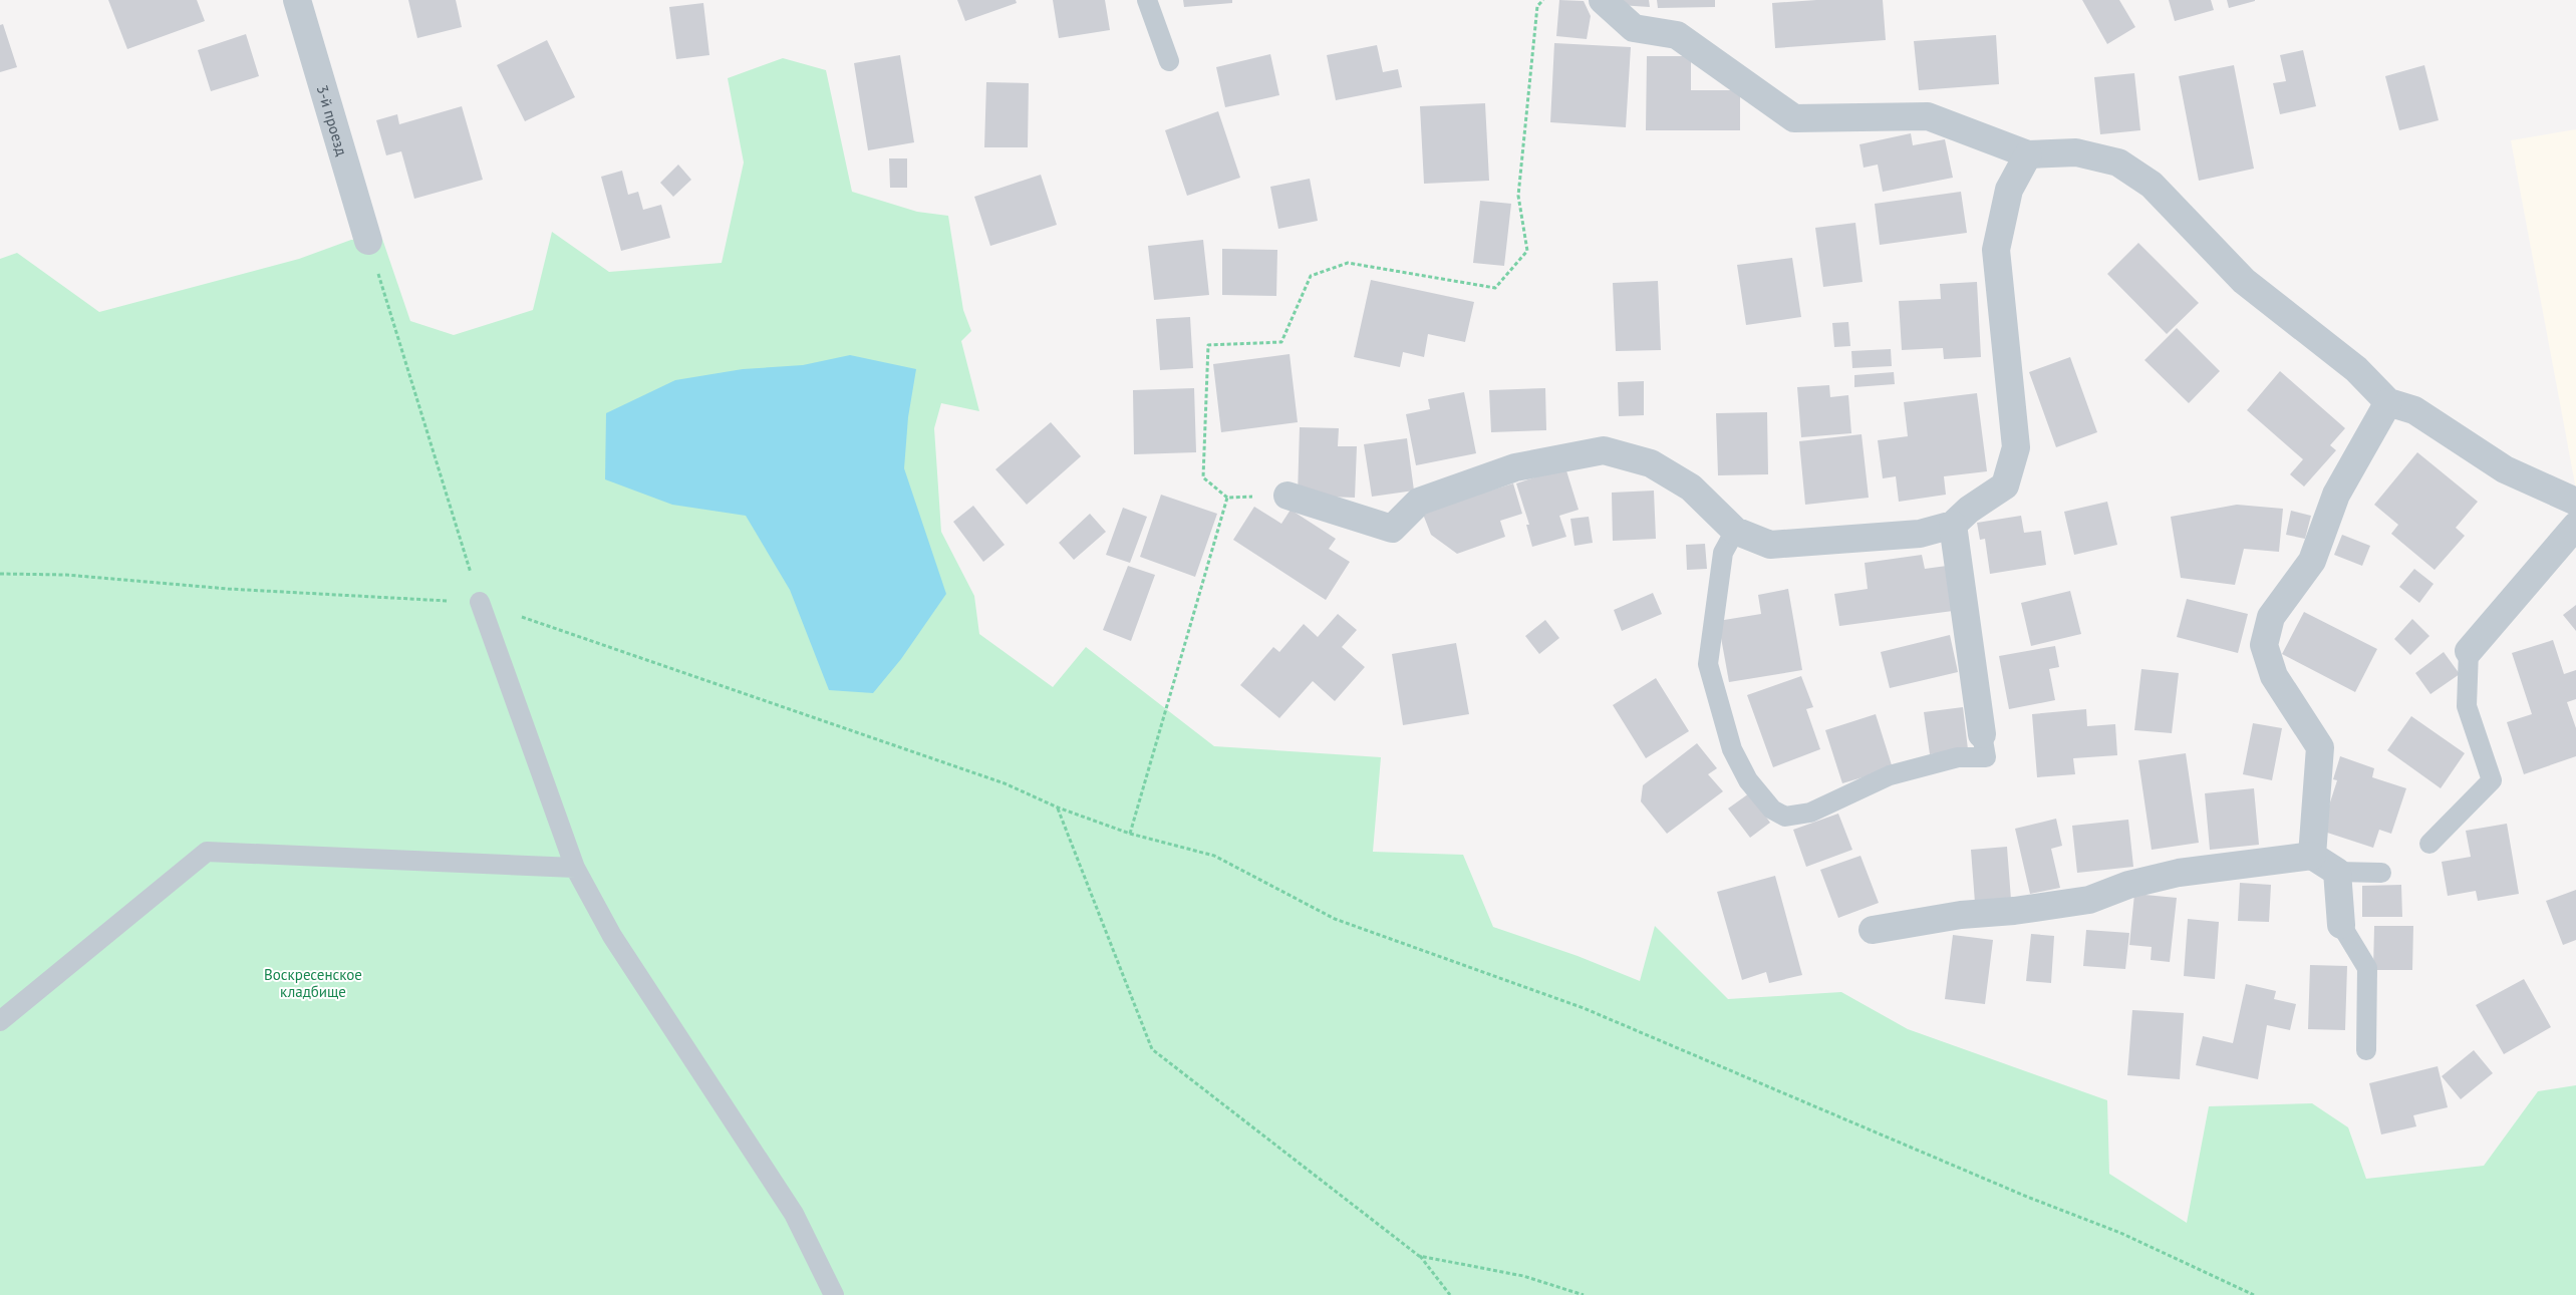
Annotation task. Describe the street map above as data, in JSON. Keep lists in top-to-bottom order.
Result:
{
  "streets": {
    "street": ["3-й проезд"]
  },
  "parks": ["Воскресенское кладбище"]
}
